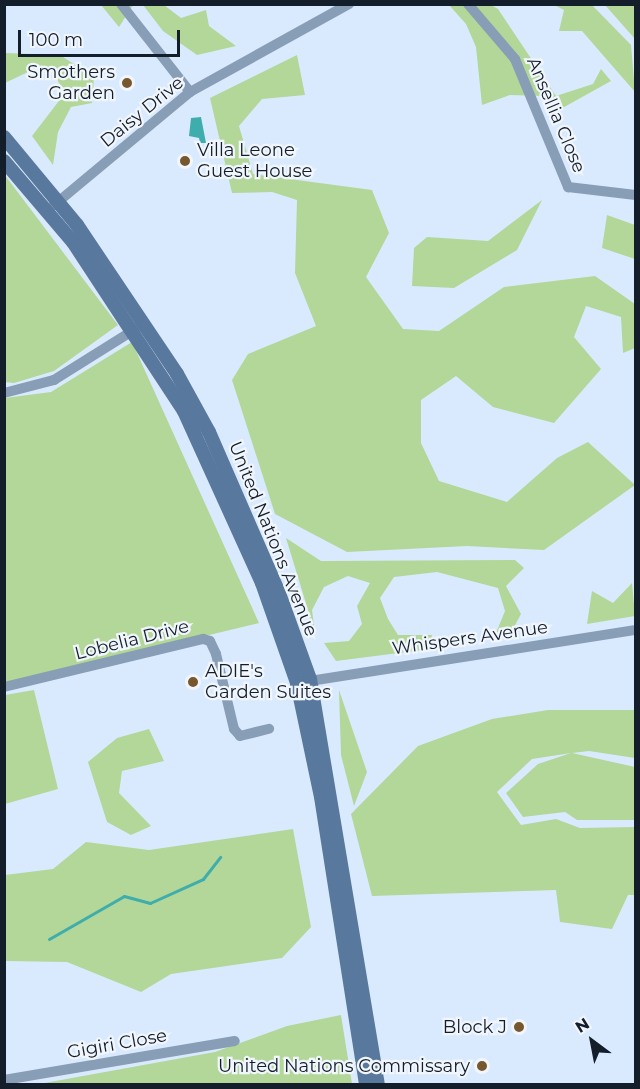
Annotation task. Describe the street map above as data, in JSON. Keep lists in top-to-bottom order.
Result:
{
  "streets": {
    "street": [
      "Daisy Drive",
      "Ansellia Close",
      "United Nations Avenue",
      "Whispers Avenue",
      "Lobelia Drive",
      "Gigiri Close"
    ]
  },
  "crossings": [
    ["Daisy Drive", "United Nations Avenue"],
    ["United Nations Avenue", "Whispers Avenue"]
  ],
  "places": [
    "Smothers Garden",
    "Villa Leone Guest House",
    "ADIE's Garden Suites",
    "Block J",
    "United Nations Commissary"
  ],
  "scale_bar": "100 m",
  "north": "top left"
}
